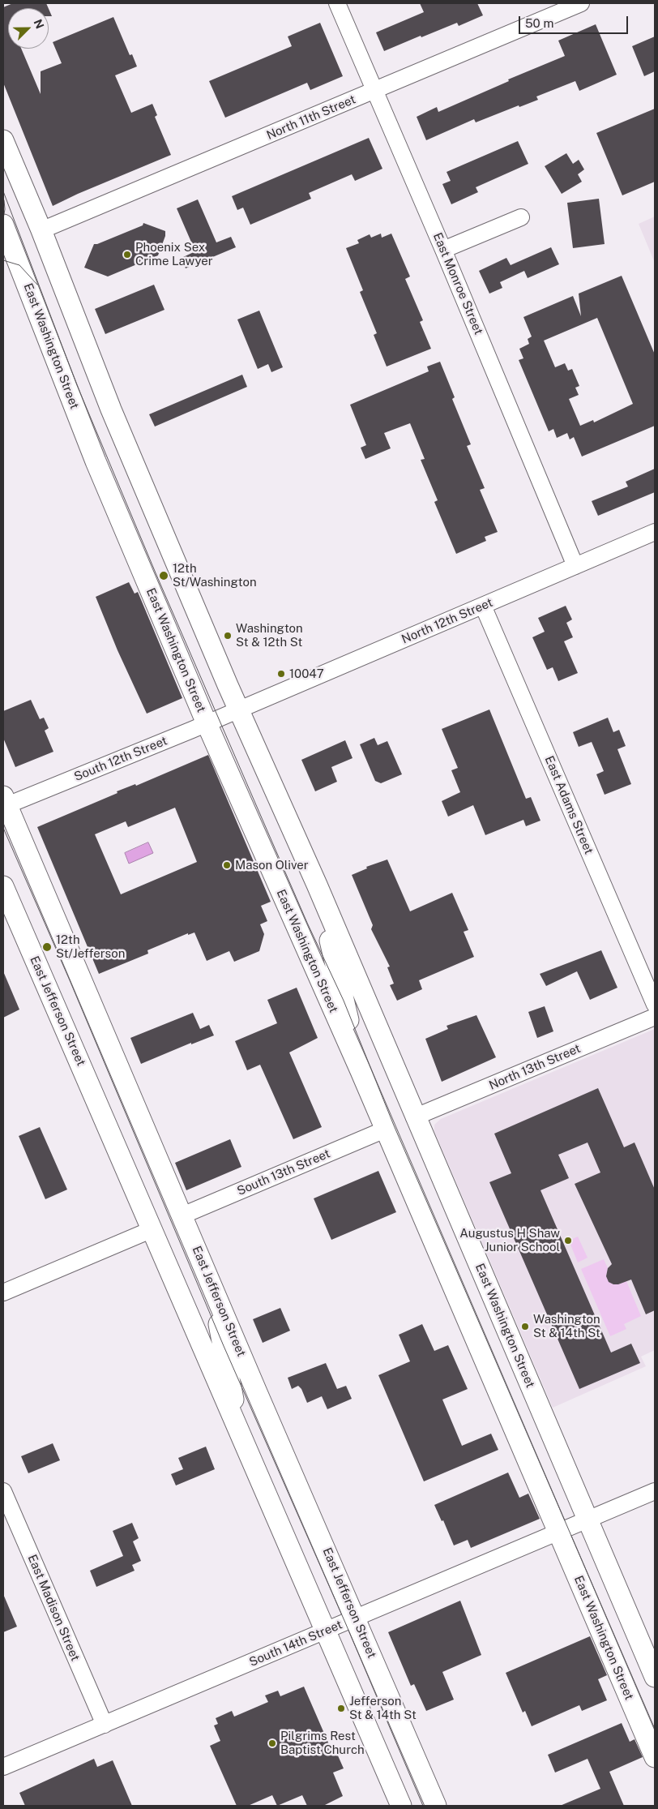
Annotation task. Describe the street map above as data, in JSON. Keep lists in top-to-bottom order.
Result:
{
  "streets": {
    "main road": ["East Washington Street", "East Jefferson Street"],
    "street": [
      "North 11th Street",
      "East Monroe Street",
      "North 12th Street",
      "South 12th Street",
      "East Adams Street",
      "North 13th Street",
      "South 13th Street",
      "East Madison Street",
      "South 14th Street"
    ]
  },
  "crossings": [
    ["North 11th Street", "East Monroe Street"],
    ["North 11th Street", "East Washington Street"],
    ["East Monroe Street", "North 12th Street"],
    ["East Washington Street", "North 12th Street"],
    ["East Washington Street", "South 12th Street"],
    ["East Washington Street", "North 13th Street"],
    ["East Washington Street", "South 13th Street"],
    ["East Washington Street", "South 14th Street"],
    ["North 12th Street", "South 12th Street"],
    ["North 12th Street", "East Adams Street"],
    ["South 12th Street", "East Jefferson Street"],
    ["East Jefferson Street", "South 13th Street"],
    ["East Jefferson Street", "South 14th Street"],
    ["East Madison Street", "South 14th Street"]
  ],
  "places": [
    "Phoenix Sex Crime Lawyer",
    "12th St/Washington",
    "Washington St & 12th St",
    "10047",
    "Mason Oliver",
    "12th St/Jefferson",
    "Augustus H Shaw Junior School",
    "Washington St & 14th St",
    "Jefferson St & 14th St",
    "Pilgrims Rest Baptist Church"
  ],
  "scale_bar": "50 m",
  "north": "top right"
}
